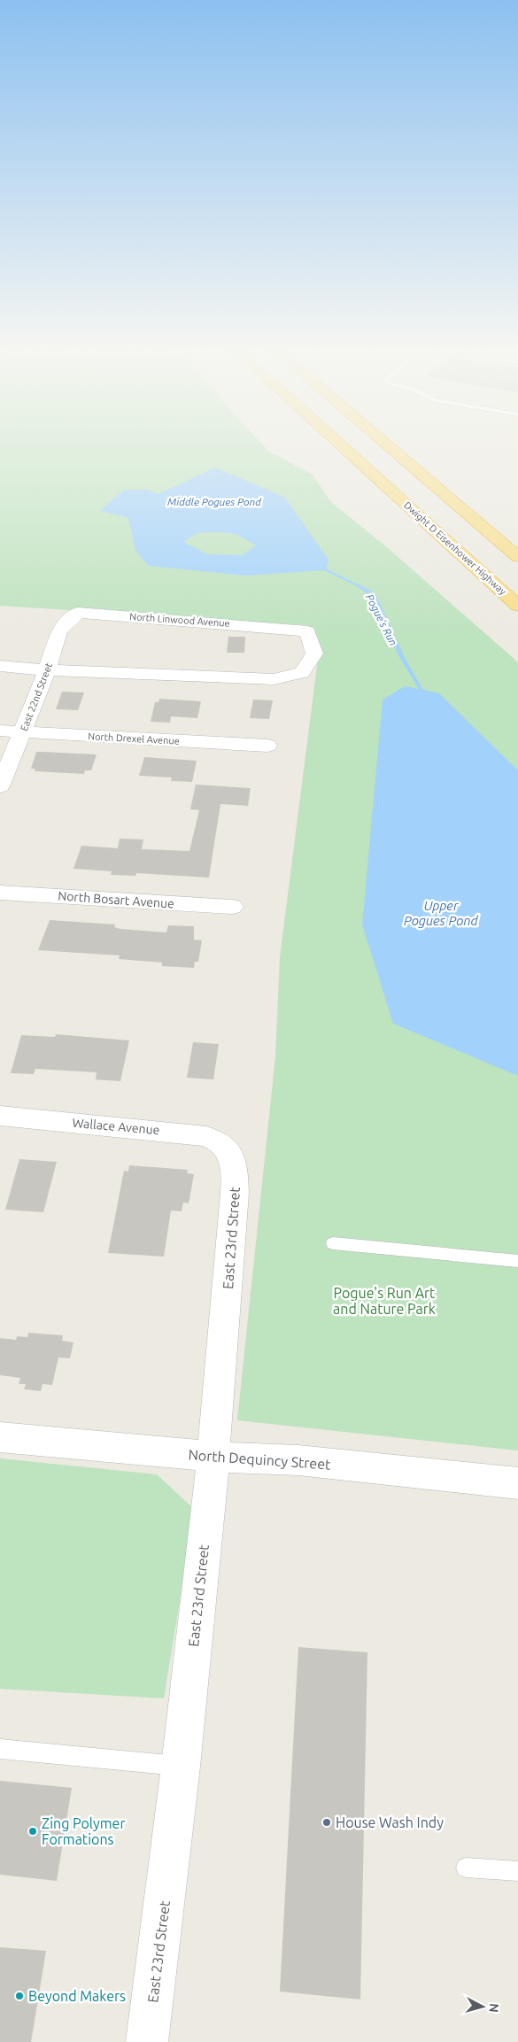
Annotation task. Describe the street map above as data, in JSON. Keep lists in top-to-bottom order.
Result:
{
  "streets": {
    "highway": ["Dwight D Eisenhower Highway"],
    "street": [
      "North Linwood Avenue",
      "East 22nd Street",
      "North Drexel Avenue",
      "North Bosart Avenue",
      "Wallace Avenue",
      "East 23rd Street",
      "North Dequincy Street"
    ]
  },
  "crossings": [
    ["North Linwood Avenue", "East 22nd Street"],
    ["East 22nd Street", "North Drexel Avenue"],
    ["Wallace Avenue", "East 23rd Street"],
    ["East 23rd Street", "North Dequincy Street"]
  ],
  "water": ["Middle Pogues Pond", "Pogue's Run", "Upper Pogues Pond"],
  "parks": ["Pogue's Run Art and Nature Park"],
  "places": ["House Wash Indy", "Zing Polymer Formations", "Beyond Makers"],
  "north": "right"
}
